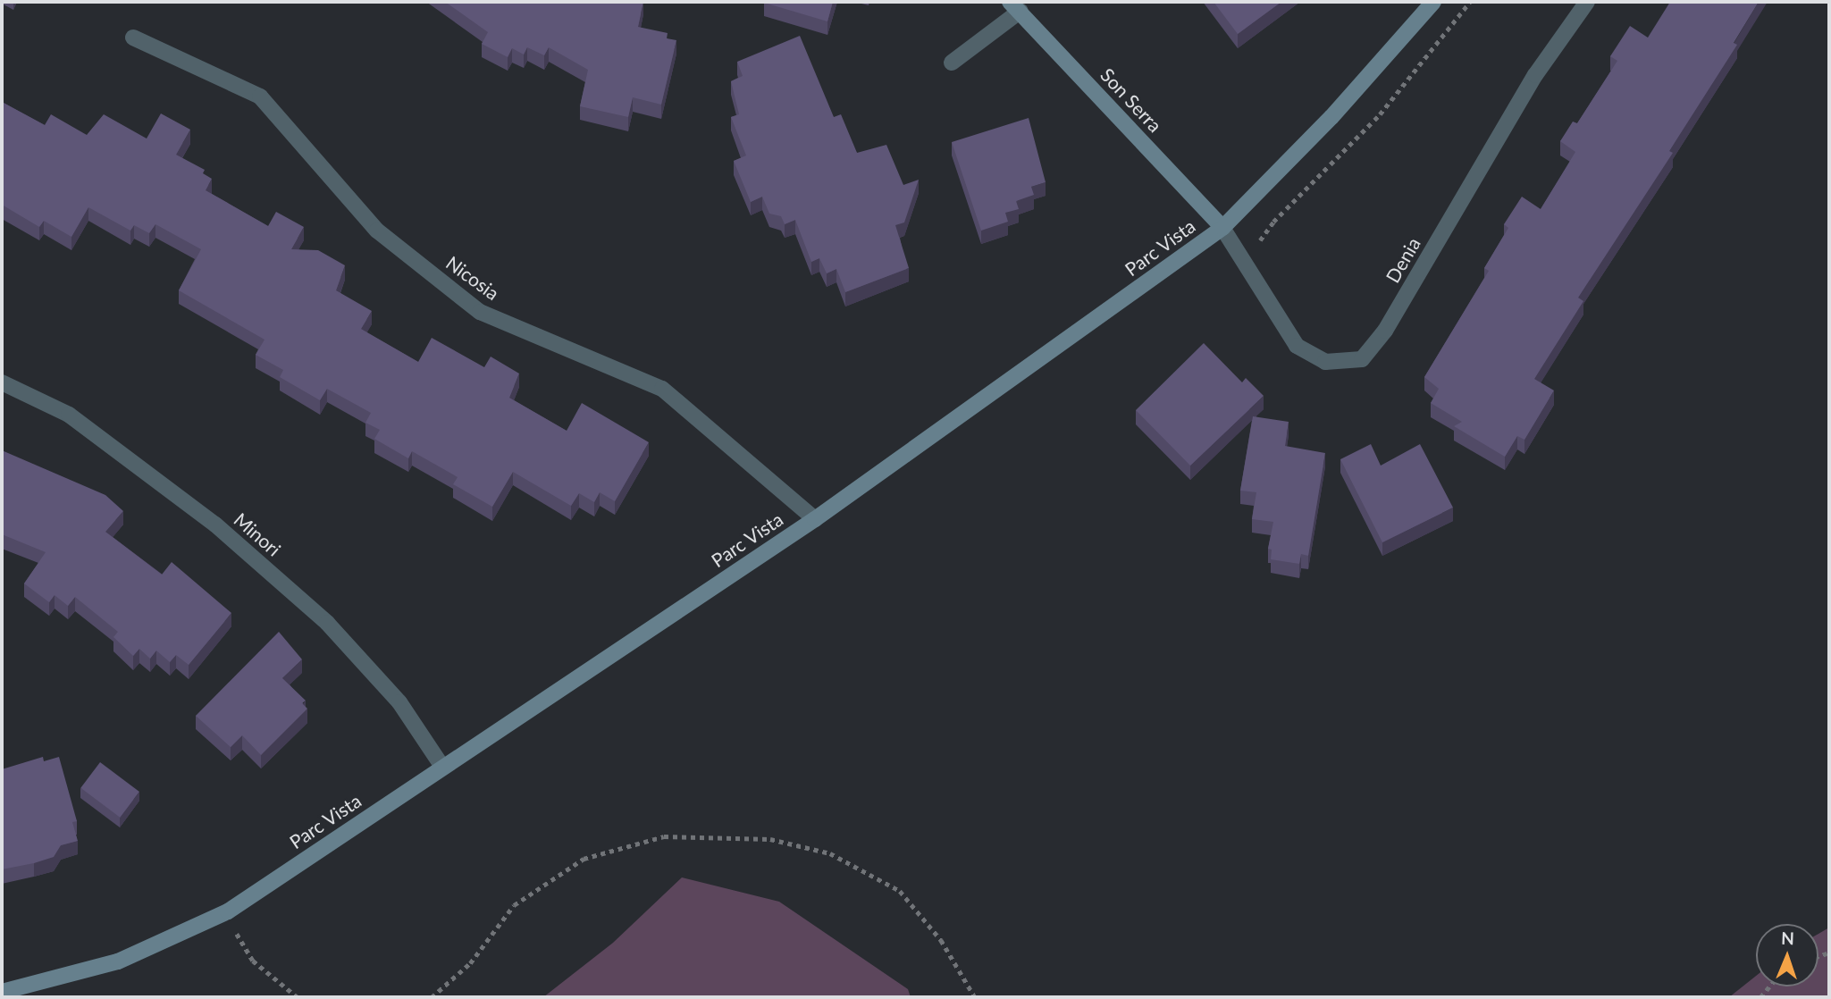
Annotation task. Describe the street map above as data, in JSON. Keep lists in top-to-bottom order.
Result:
{
  "streets": {
    "street": [
      "Son Serra",
      "Parc Vista",
      "Denia",
      "Nicosia",
      "Minori"
    ]
  },
  "crossings": [
    ["Son Serra", "Parc Vista"],
    ["Son Serra", "Denia"],
    ["Parc Vista", "Denia"],
    ["Parc Vista", "Nicosia"],
    ["Parc Vista", "Minori"]
  ],
  "north": "top"
}
